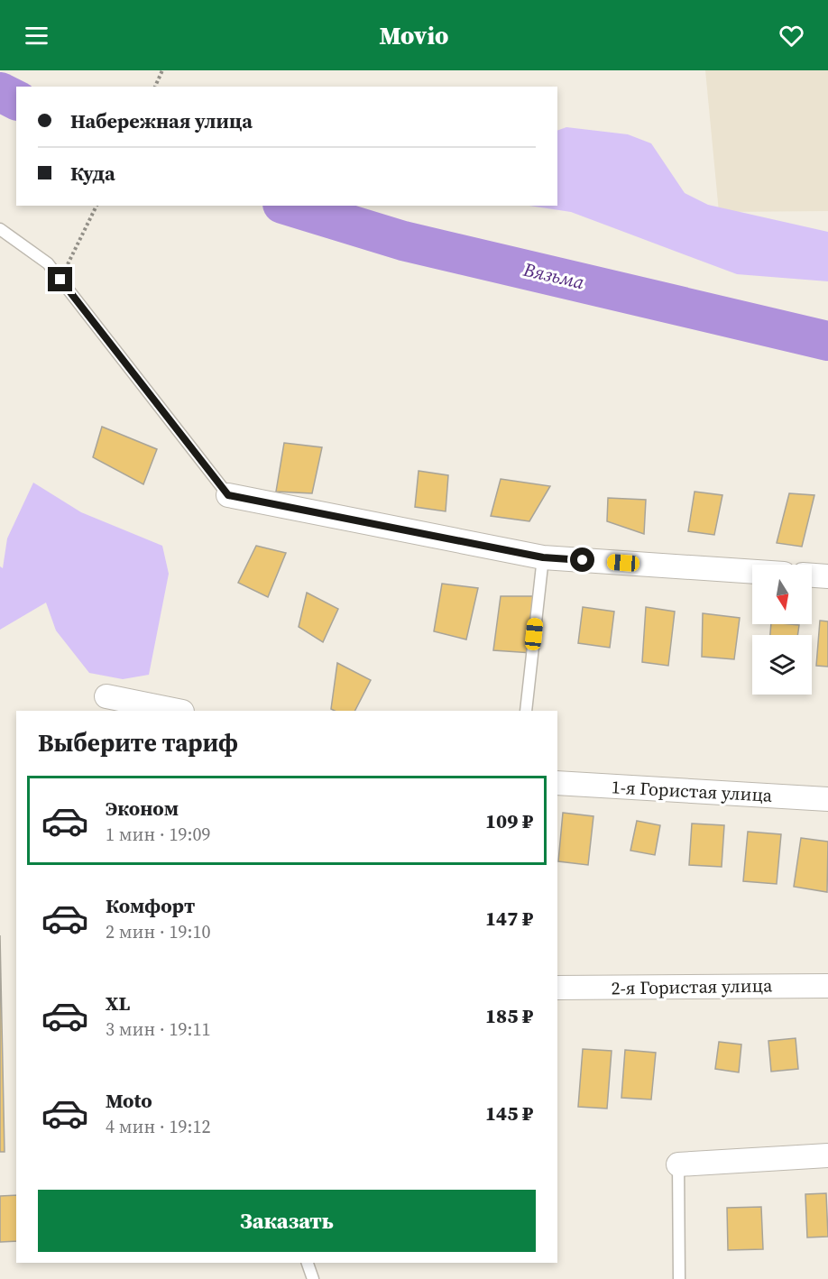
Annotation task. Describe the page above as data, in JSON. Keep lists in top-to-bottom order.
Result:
{
  "streets": {
    "street": ["1-я Гористая улица", "2-я Гористая улица"]
  },
  "water": ["Вязьма"],
  "north": "bottom",
  "page": {
    "header": "Movio",
    "banner": ["Набережная улица", "Куда"],
    "heading": "Выберите тариф",
    "list": [
      {
        "name": "Эконом",
        "note": "1 мин · 19:09",
        "value": "109 ₽"
      },
      {
        "name": "Комфорт",
        "note": "2 мин · 19:10",
        "value": "147 ₽"
      },
      {
        "name": "XL",
        "note": "3 мин · 19:11",
        "value": "185 ₽"
      },
      {
        "name": "Moto",
        "note": "4 мин · 19:12",
        "value": "145 ₽"
      }
    ],
    "buttons": "Заказать"
  }
}
